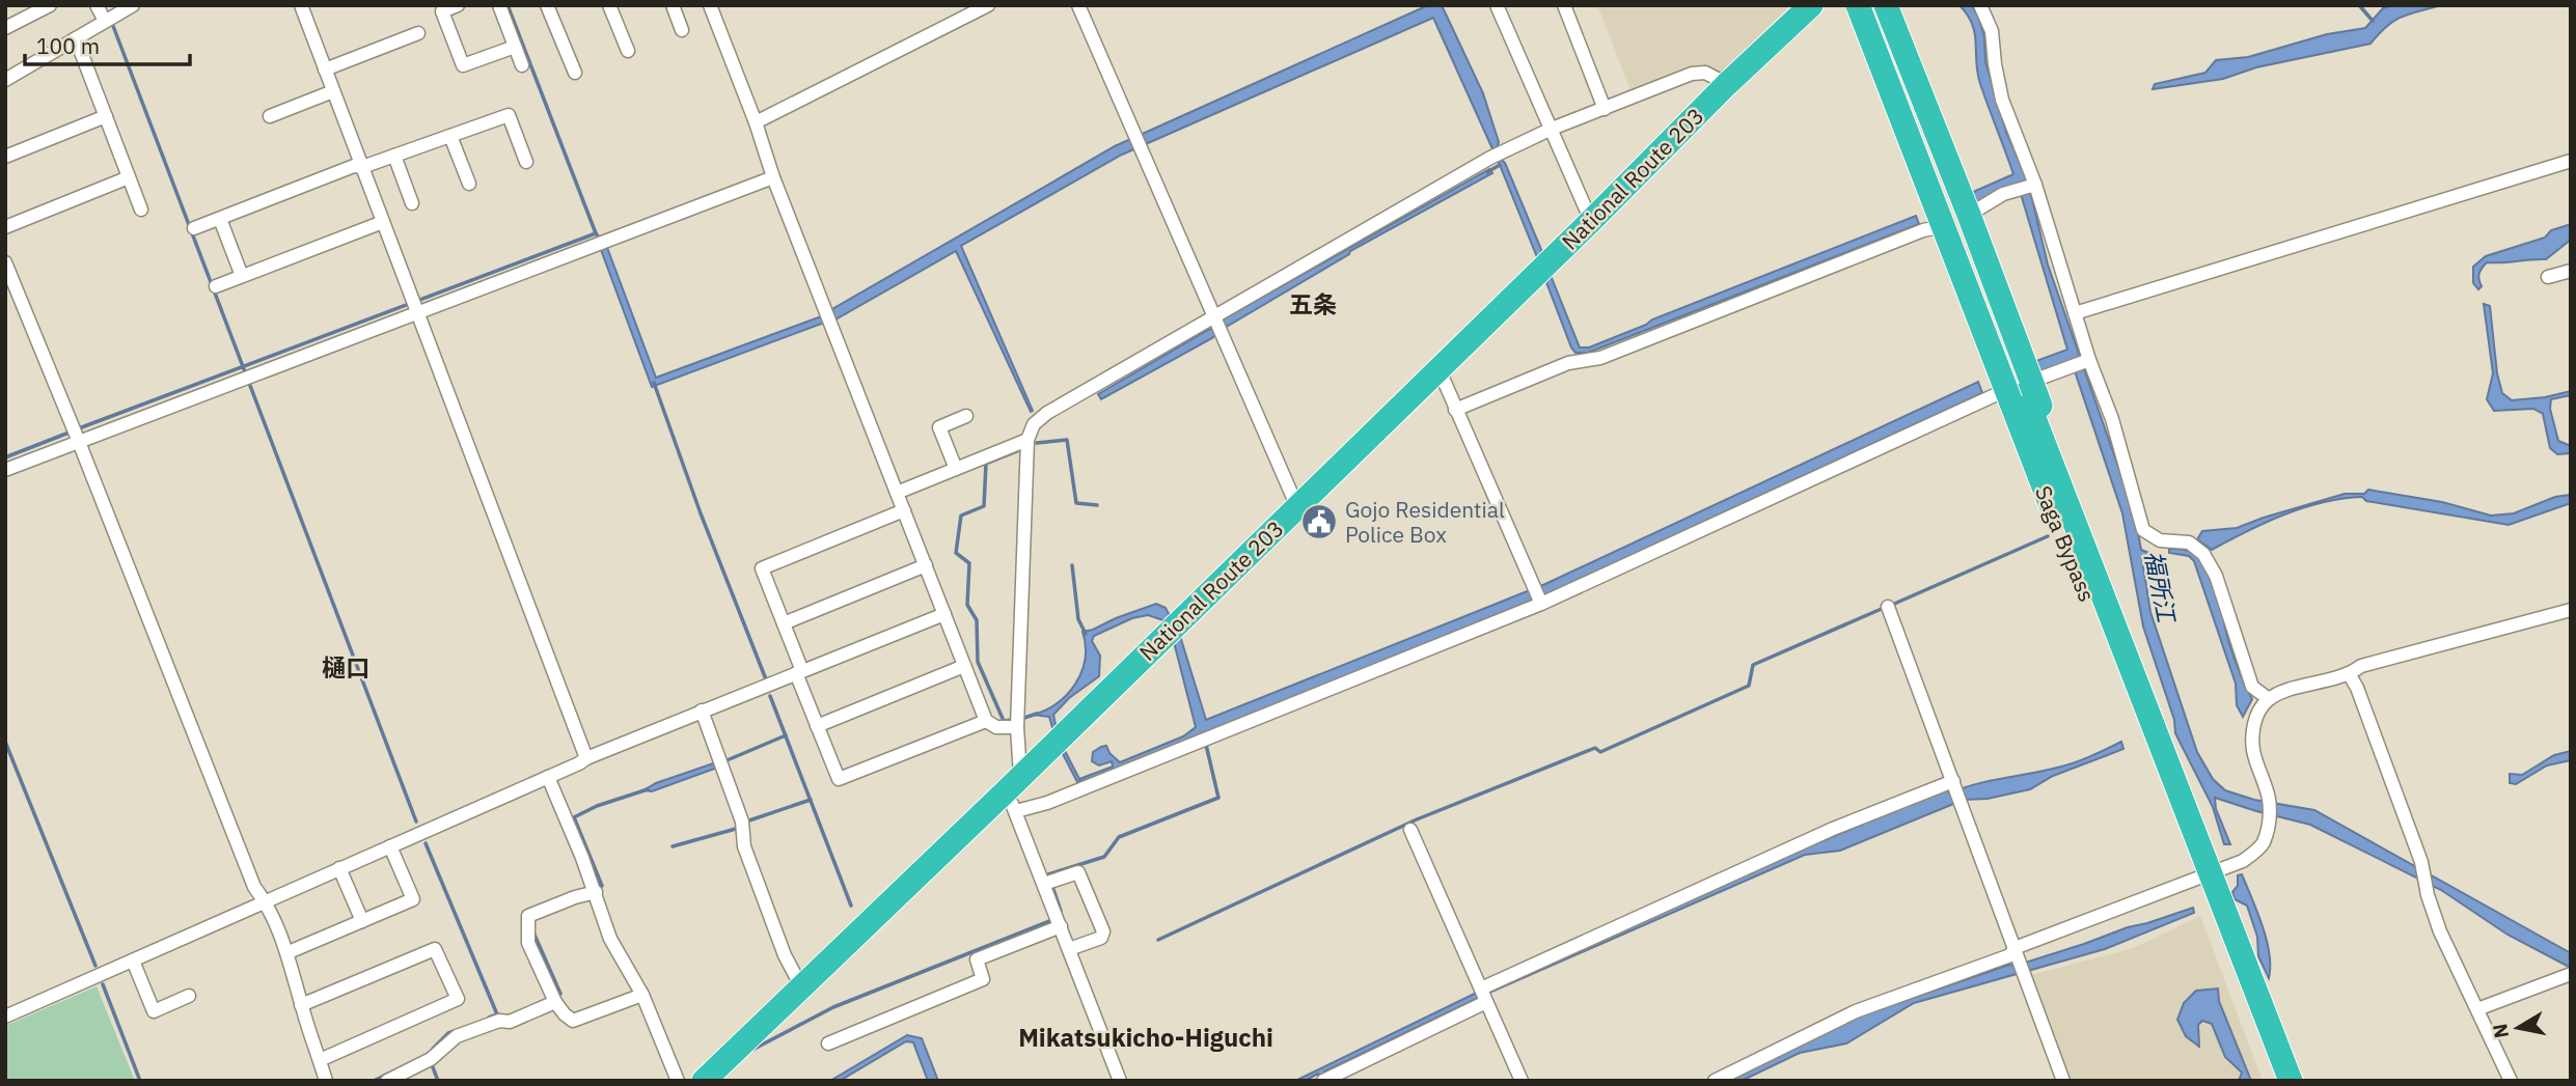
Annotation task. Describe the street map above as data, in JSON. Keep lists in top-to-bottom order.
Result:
{
  "streets": {
    "highway": ["National Route 203", "Saga Bypass"]
  },
  "districts": ["五条", "樋口", "Mikatsukicho-Higuchi"],
  "water": ["福所江"],
  "places": {
    "public building": ["Gojo Residential Police Box"]
  },
  "scale_bar": "100 m",
  "north": "left"
}
